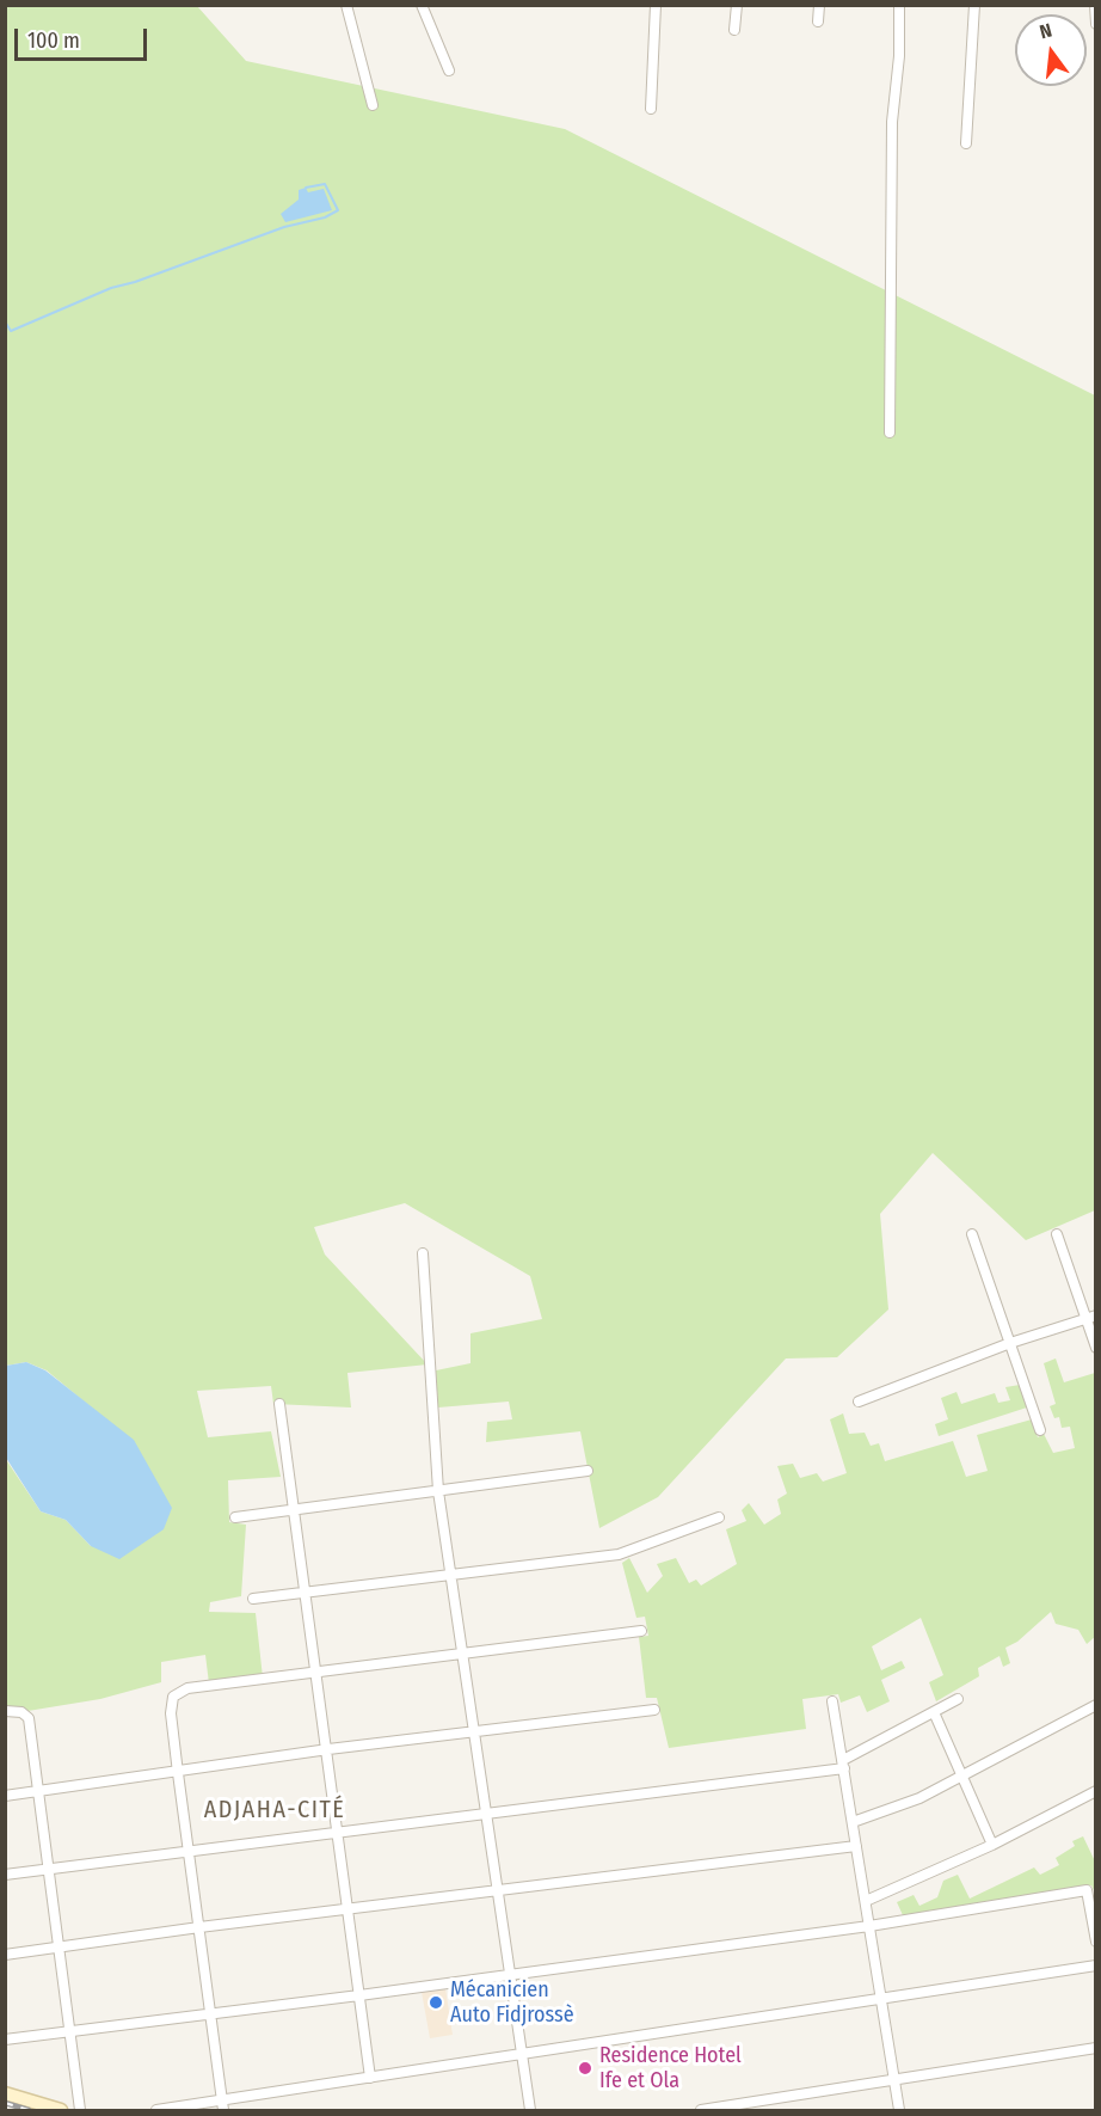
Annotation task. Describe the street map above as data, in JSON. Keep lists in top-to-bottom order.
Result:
{
  "districts": ["ADJAHA-CITÉ"],
  "places": ["Mécanicien Auto Fidjrossè", "Residence Hotel Ife et Ola"],
  "scale_bar": "100 m",
  "north": "top"
}
